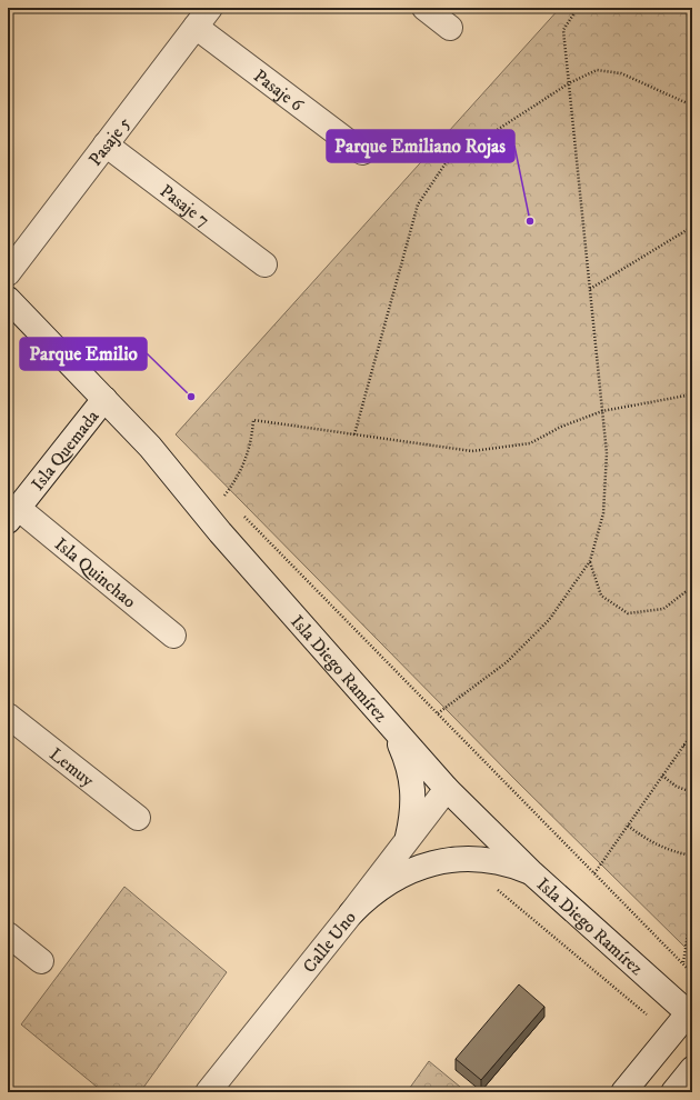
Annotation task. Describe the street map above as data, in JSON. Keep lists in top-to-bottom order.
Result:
{
  "streets": {
    "street": [
      "Pasaje 6",
      "Pasaje 5",
      "Pasaje 7",
      "Isla Quemada",
      "Isla Quinchao",
      "Isla Diego Ramírez",
      "Lemuy",
      "Calle Uno"
    ]
  },
  "crossings": [
    ["Pasaje 6", "Pasaje 5"],
    ["Pasaje 5", "Pasaje 7"],
    ["Isla Quemada", "Isla Quinchao"],
    ["Isla Quemada", "Isla Diego Ramírez"],
    ["Isla Diego Ramírez", "Calle Uno"]
  ],
  "places": ["Parque Emiliano Rojas", "Parque Emilio"]
}
